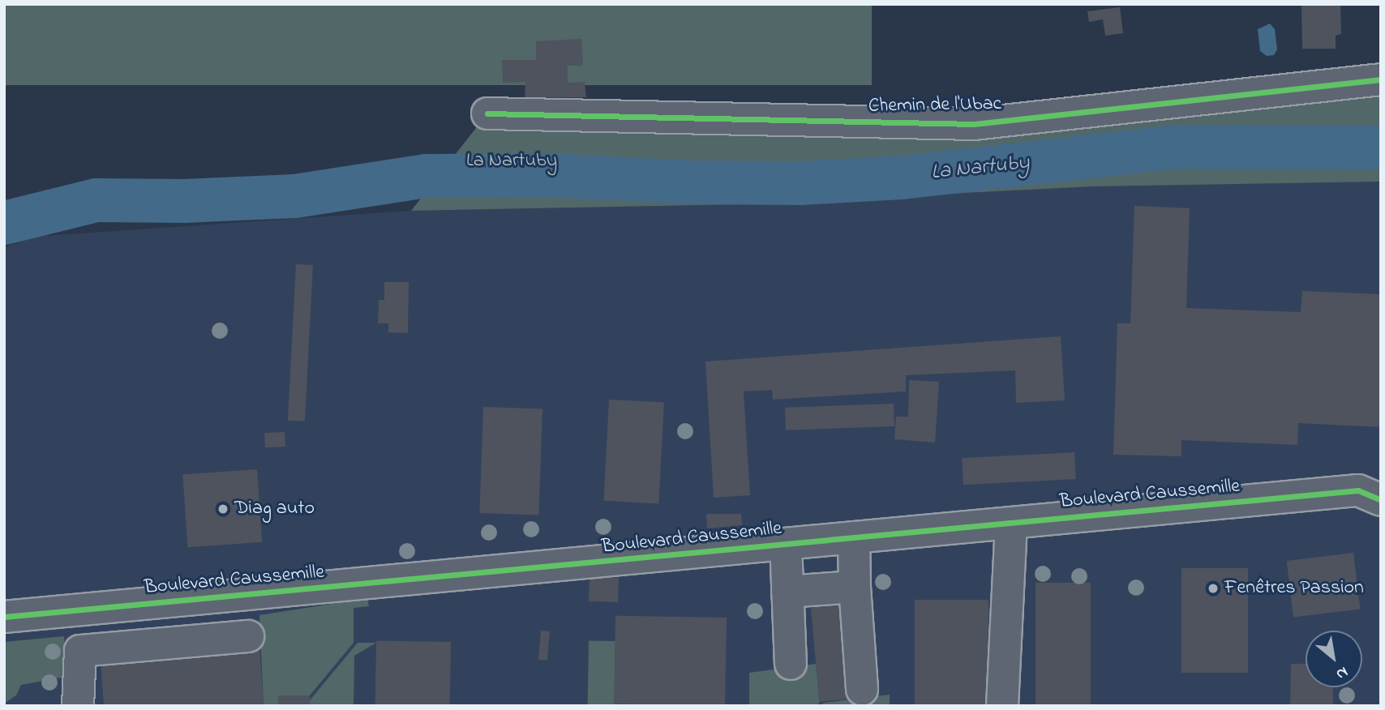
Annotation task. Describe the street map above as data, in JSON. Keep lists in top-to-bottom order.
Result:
{
  "streets": {
    "street": ["Chemin de l'Ubac", "Boulevard Caussemille"]
  },
  "water": ["La Nartuby"],
  "parks": ["La Nartuby"],
  "places": ["Diag auto", "Fenêtres Passion"],
  "north": "bottom right"
}
